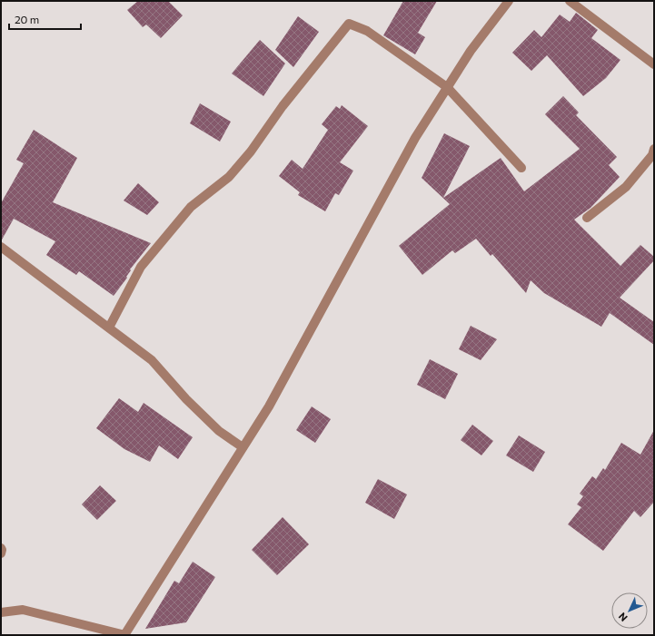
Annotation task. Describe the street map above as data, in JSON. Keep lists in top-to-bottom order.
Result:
{
  "scale_bar": "20 m",
  "north": "bottom left"
}
